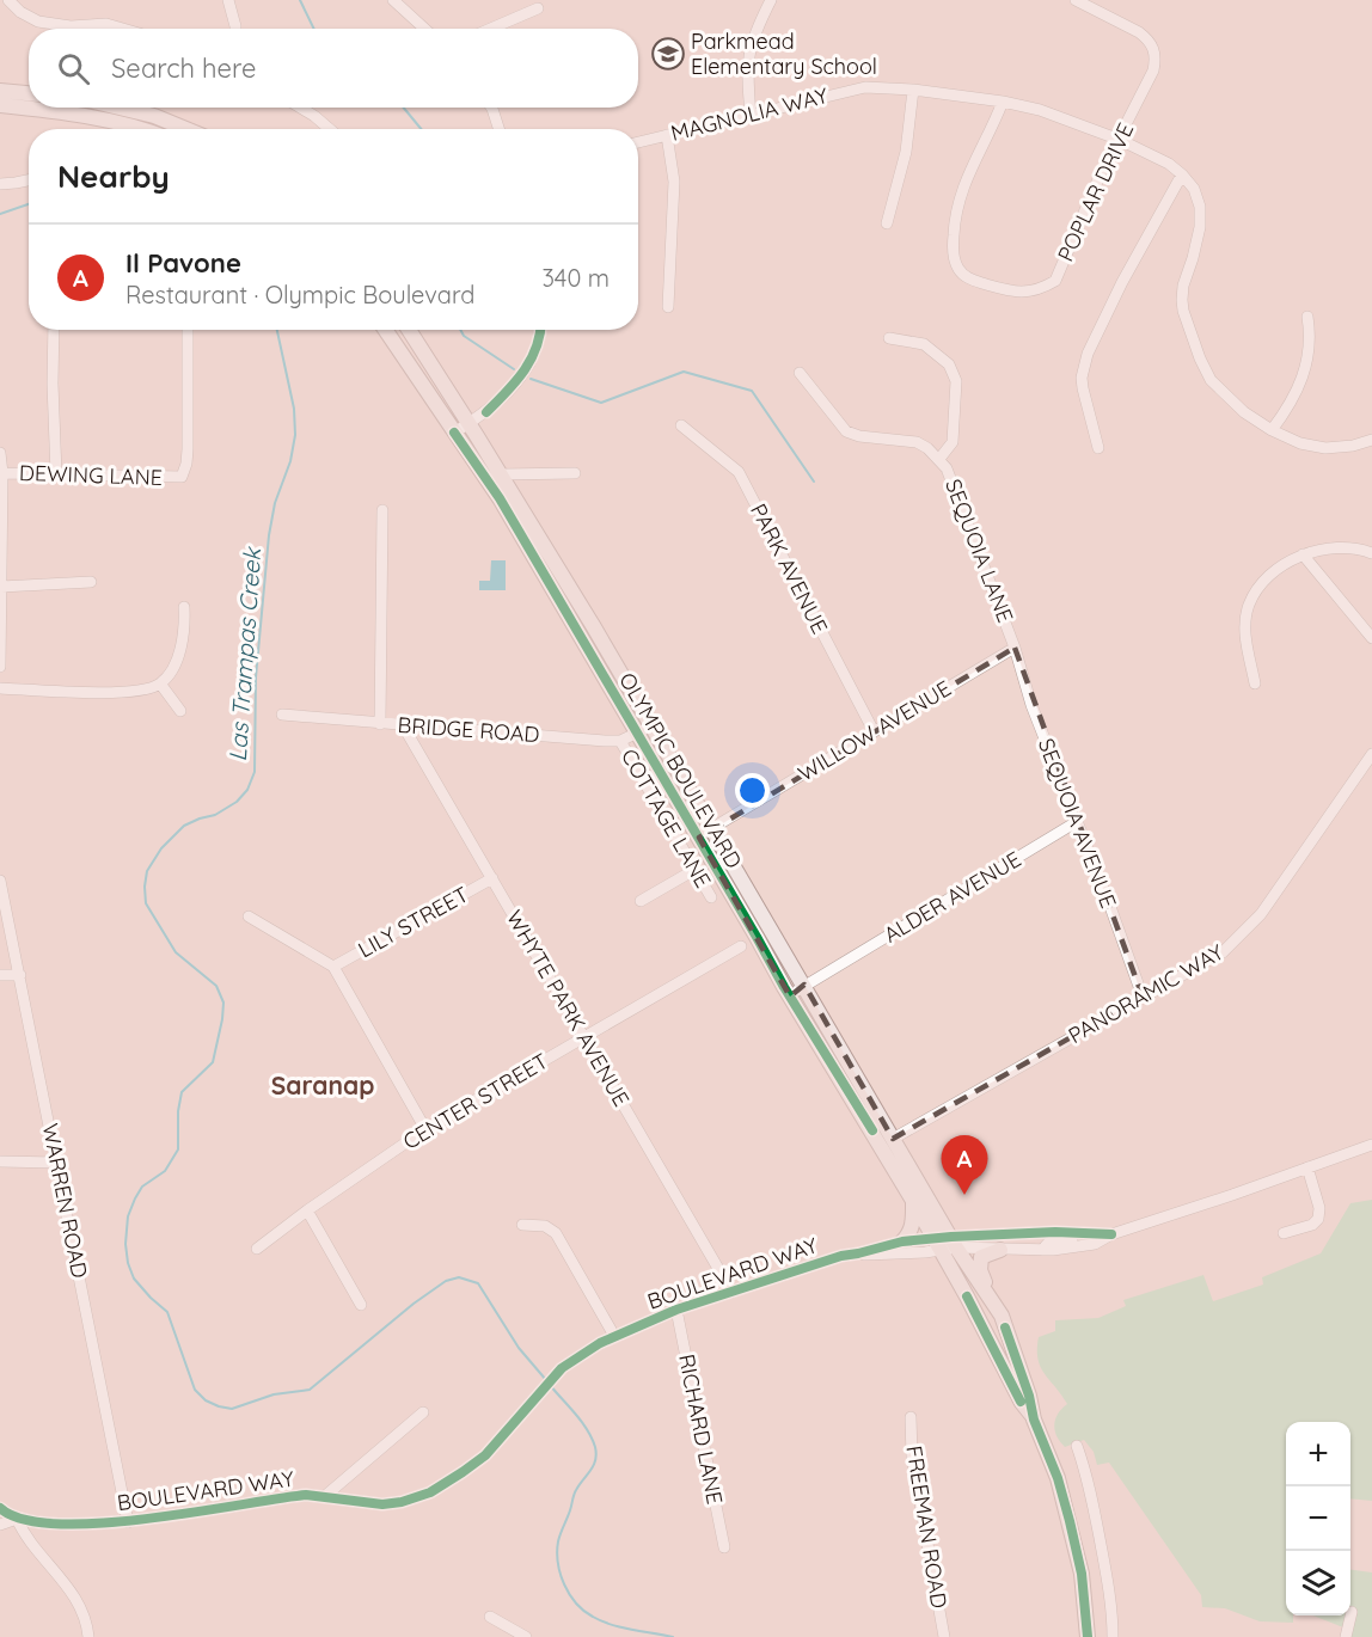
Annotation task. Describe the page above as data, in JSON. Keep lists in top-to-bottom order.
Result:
{
  "streets": {
    "main road": ["OLYMPIC BOULEVARD"],
    "street": [
      "MAGNOLIA WAY",
      "POPLAR DRIVE",
      "DEWING LANE",
      "SEQUOIA LANE",
      "PARK AVENUE",
      "BRIDGE ROAD",
      "WILLOW AVENUE",
      "COTTAGE LANE",
      "SEQUOIA AVENUE",
      "ALDER AVENUE",
      "LILY STREET",
      "PANORAMIC WAY",
      "WHYTE PARK AVENUE",
      "CENTER STREET",
      "WARREN ROAD",
      "BOULEVARD WAY",
      "RICHARD LANE",
      "FREEMAN ROAD"
    ]
  },
  "crossings": [
    ["MAGNOLIA WAY", "POPLAR DRIVE"],
    ["SEQUOIA LANE", "WILLOW AVENUE"],
    ["SEQUOIA LANE", "SEQUOIA AVENUE"],
    ["PARK AVENUE", "WILLOW AVENUE"],
    ["BRIDGE ROAD", "OLYMPIC BOULEVARD"],
    ["BRIDGE ROAD", "COTTAGE LANE"],
    ["BRIDGE ROAD", "WHYTE PARK AVENUE"],
    ["WILLOW AVENUE", "OLYMPIC BOULEVARD"],
    ["WILLOW AVENUE", "SEQUOIA AVENUE"],
    ["OLYMPIC BOULEVARD", "ALDER AVENUE"],
    ["OLYMPIC BOULEVARD", "PANORAMIC WAY"],
    ["OLYMPIC BOULEVARD", "BOULEVARD WAY"],
    ["SEQUOIA AVENUE", "ALDER AVENUE"],
    ["SEQUOIA AVENUE", "PANORAMIC WAY"],
    ["LILY STREET", "WHYTE PARK AVENUE"],
    ["WHYTE PARK AVENUE", "CENTER STREET"],
    ["WHYTE PARK AVENUE", "BOULEVARD WAY"],
    ["WARREN ROAD", "BOULEVARD WAY"],
    ["BOULEVARD WAY", "RICHARD LANE"]
  ],
  "districts": ["Saranap"],
  "water": ["Las Trampas Creek"],
  "places": {
    "school or university": ["Parkmead Elementary School"]
  },
  "page": {
    "search": "Search here",
    "heading": "Nearby",
    "list": [
      {
        "mark": "A",
        "name": "Il Pavone",
        "note": "Restaurant · Olympic Boulevard",
        "value": "340 m"
      }
    ],
    "pins": "A",
    "map_buttons": ["+", "−"]
  }
}
